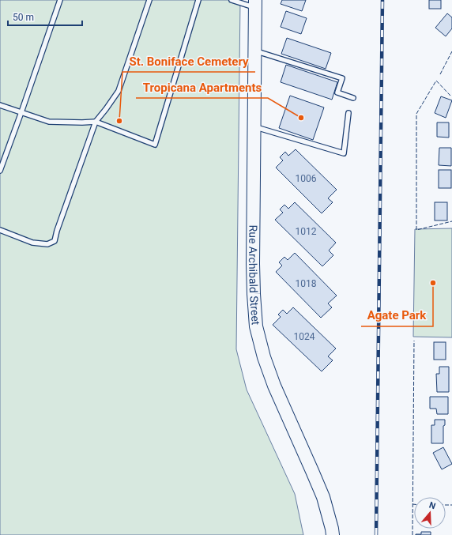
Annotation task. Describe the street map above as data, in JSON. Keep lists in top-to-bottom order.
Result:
{
  "streets": {
    "main road": ["Rue Archibald Street"]
  },
  "places": ["Tropicana Apartments", "St. Boniface Cemetery", "Agate Park"],
  "house_numbers": [
    "1006",
    "1012",
    "1018",
    "1024"
  ],
  "scale_bar": "50 m",
  "north": "top"
}
